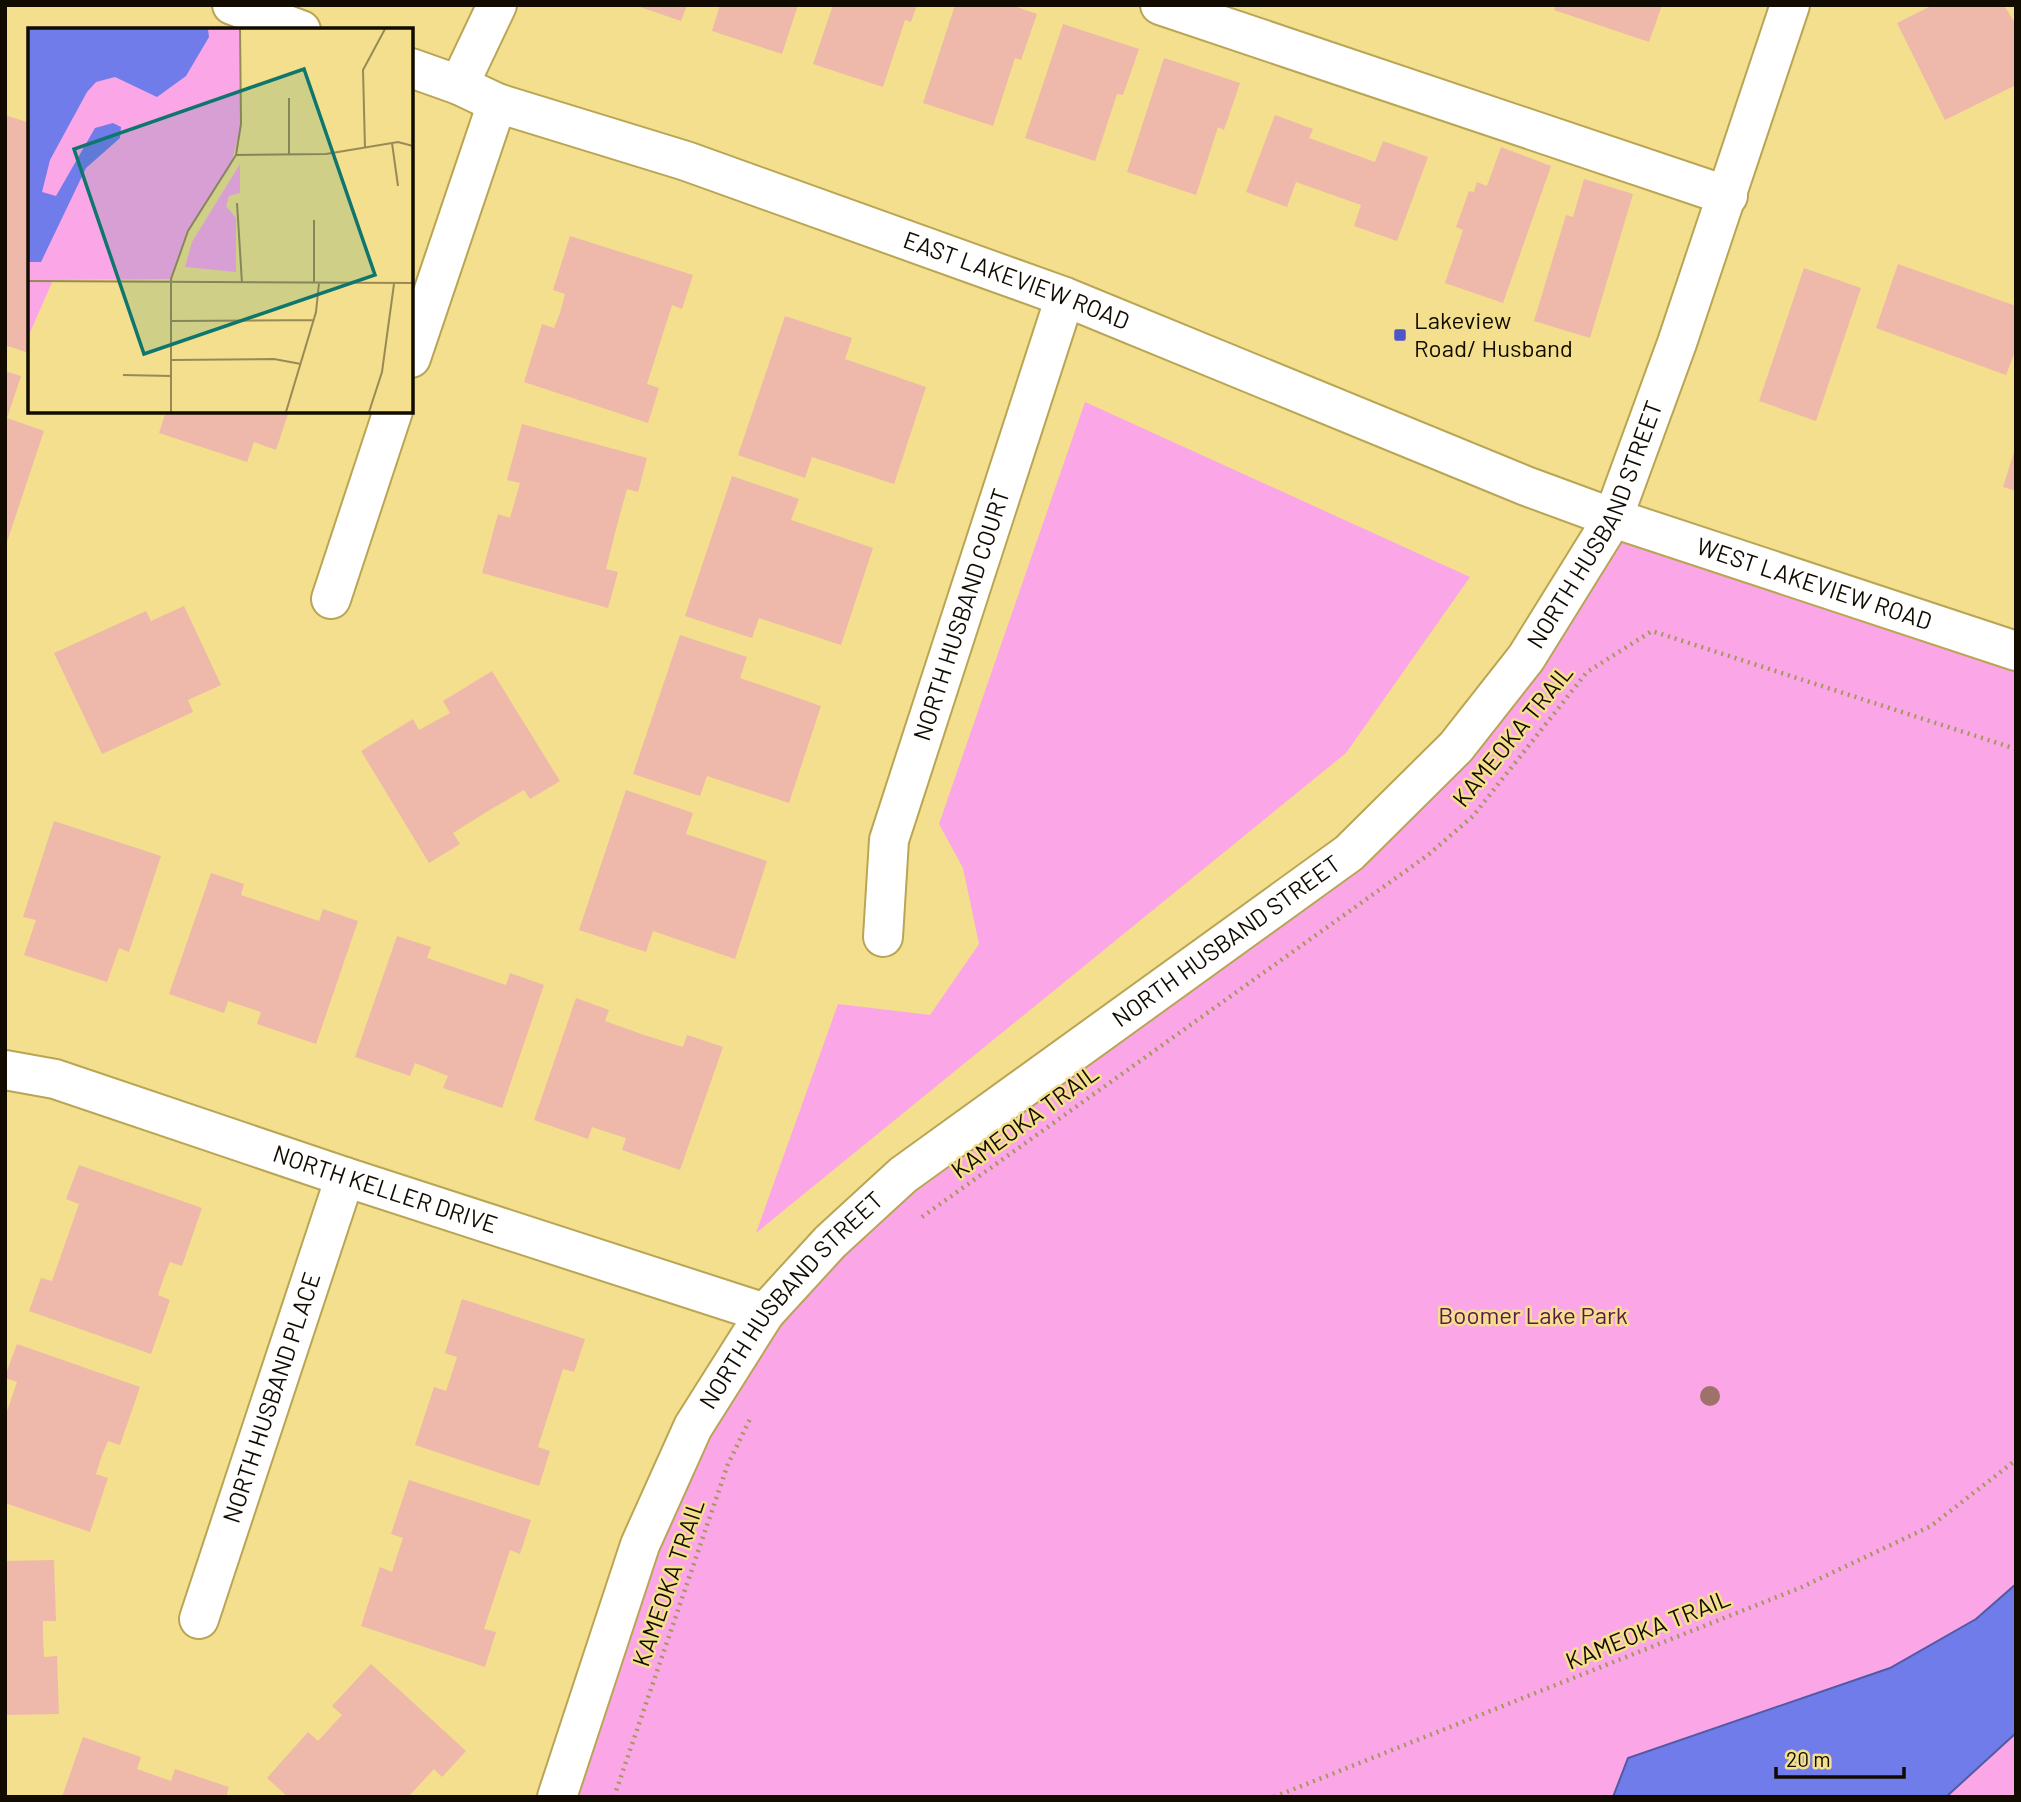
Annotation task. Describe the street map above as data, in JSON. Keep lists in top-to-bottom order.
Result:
{
  "streets": {
    "street": [
      "EAST LAKEVIEW ROAD",
      "NORTH HUSBAND STREET",
      "WEST LAKEVIEW ROAD",
      "NORTH HUSBAND COURT",
      "NORTH KELLER DRIVE",
      "NORTH HUSBAND PLACE"
    ],
    "path": ["KAMEOKA TRAIL"]
  },
  "crossings": [
    ["EAST LAKEVIEW ROAD", "NORTH HUSBAND STREET"],
    ["EAST LAKEVIEW ROAD", "WEST LAKEVIEW ROAD"],
    ["EAST LAKEVIEW ROAD", "NORTH HUSBAND COURT"],
    ["NORTH HUSBAND STREET", "WEST LAKEVIEW ROAD"],
    ["NORTH HUSBAND STREET", "NORTH KELLER DRIVE"],
    ["NORTH KELLER DRIVE", "NORTH HUSBAND PLACE"]
  ],
  "parks": ["Boomer Lake Park"],
  "places": {
    "transit": ["Lakeview Road/ Husband"]
  },
  "scale_bar": "20 m"
}
